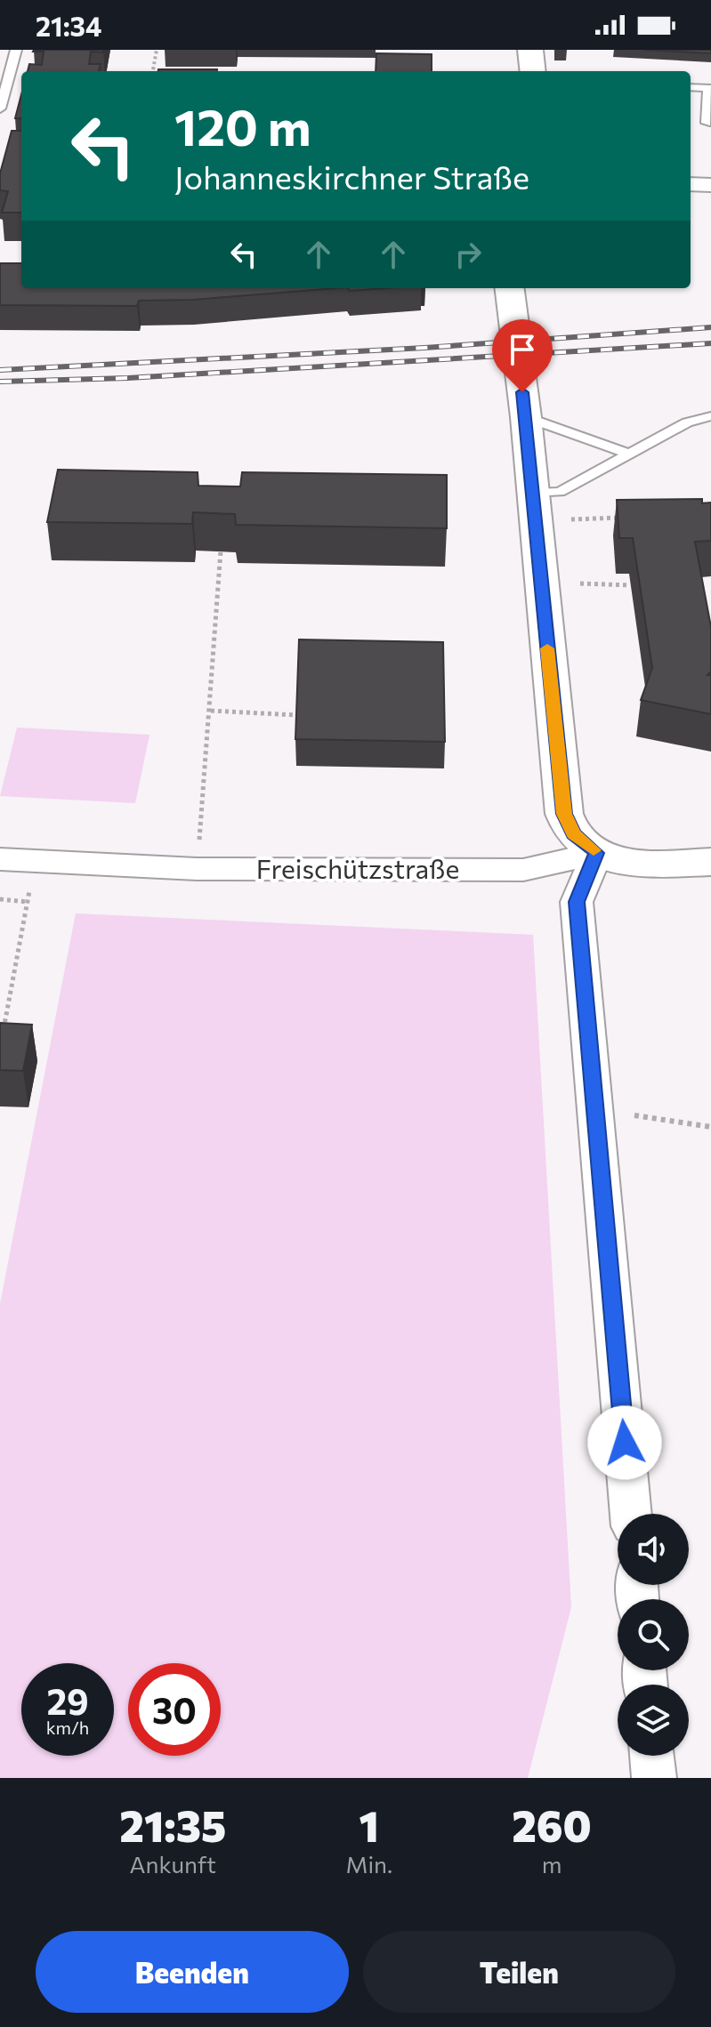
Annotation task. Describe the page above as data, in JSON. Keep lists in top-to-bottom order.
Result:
{
  "streets": {
    "street": ["Freischützstraße"]
  },
  "page": {
    "status": "21:34",
    "turn": ["120 m", "Johanneskirchner Straße"],
    "speed": "29 km/h",
    "limit": "30",
    "eta": [
      "21:35",
      "Ankunft",
      "1",
      "Min.",
      "260",
      "m"
    ],
    "buttons": ["Beenden", "Teilen"]
  }
}
